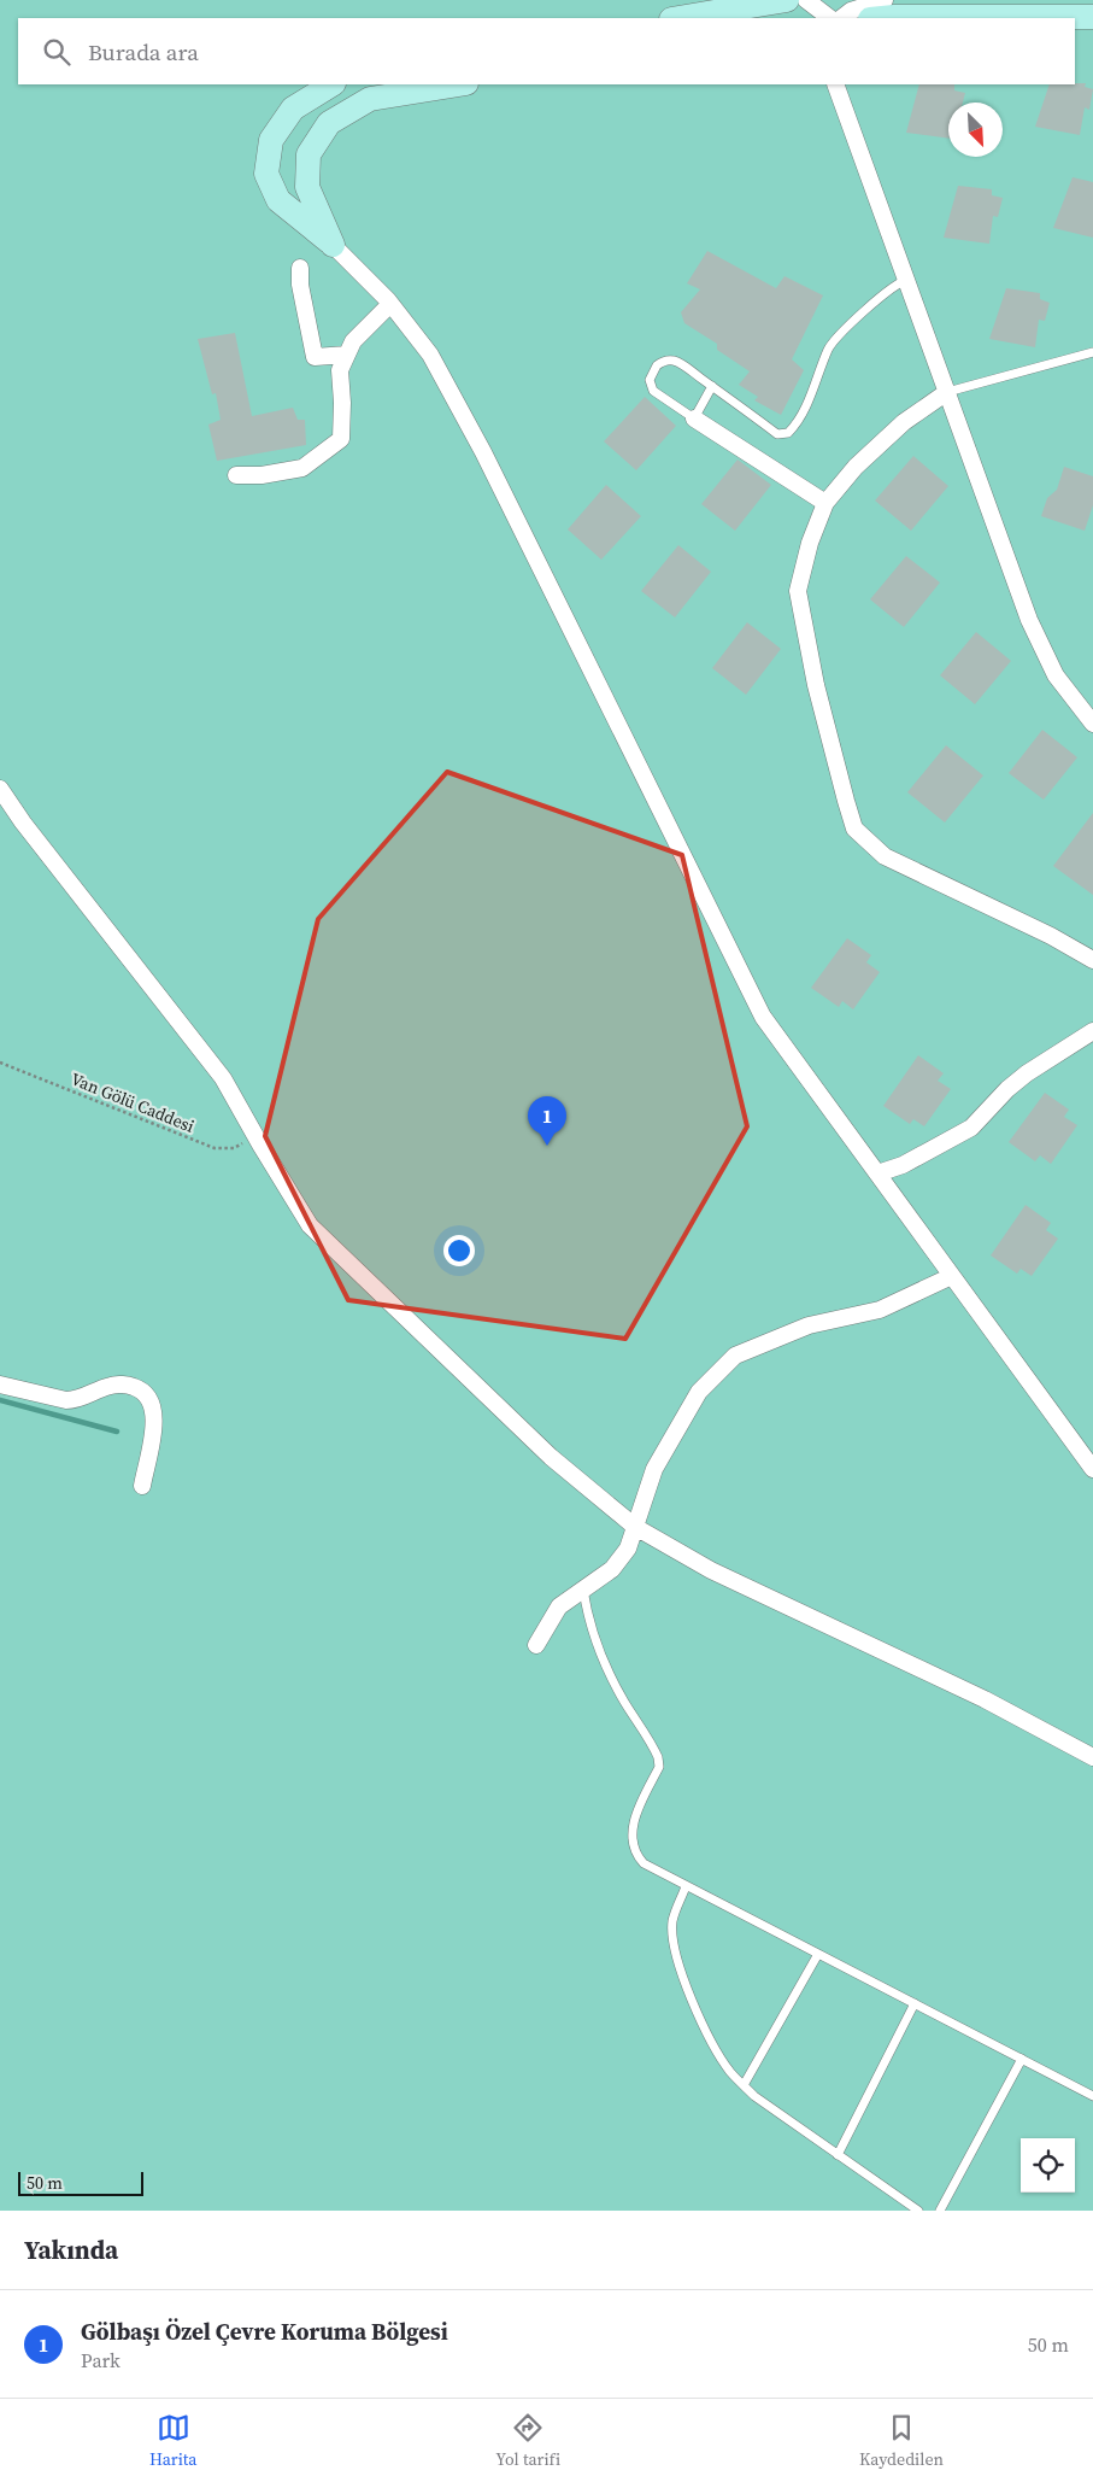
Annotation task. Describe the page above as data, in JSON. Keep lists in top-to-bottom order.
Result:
{
  "streets": {
    "path": ["Van Gölü Caddesi"]
  },
  "scale_bar": "50 m",
  "north": "bottom right",
  "page": {
    "search": "Burada ara",
    "pins": "1",
    "scale": "50 m",
    "heading": "Yakında",
    "list": [
      {
        "mark": "1",
        "name": "Gölbaşı Özel Çevre Koruma Bölgesi",
        "note": "Park",
        "value": "50 m"
      }
    ],
    "nav": ["Harita", "Yol tarifi", "Kaydedilen"]
  }
}
